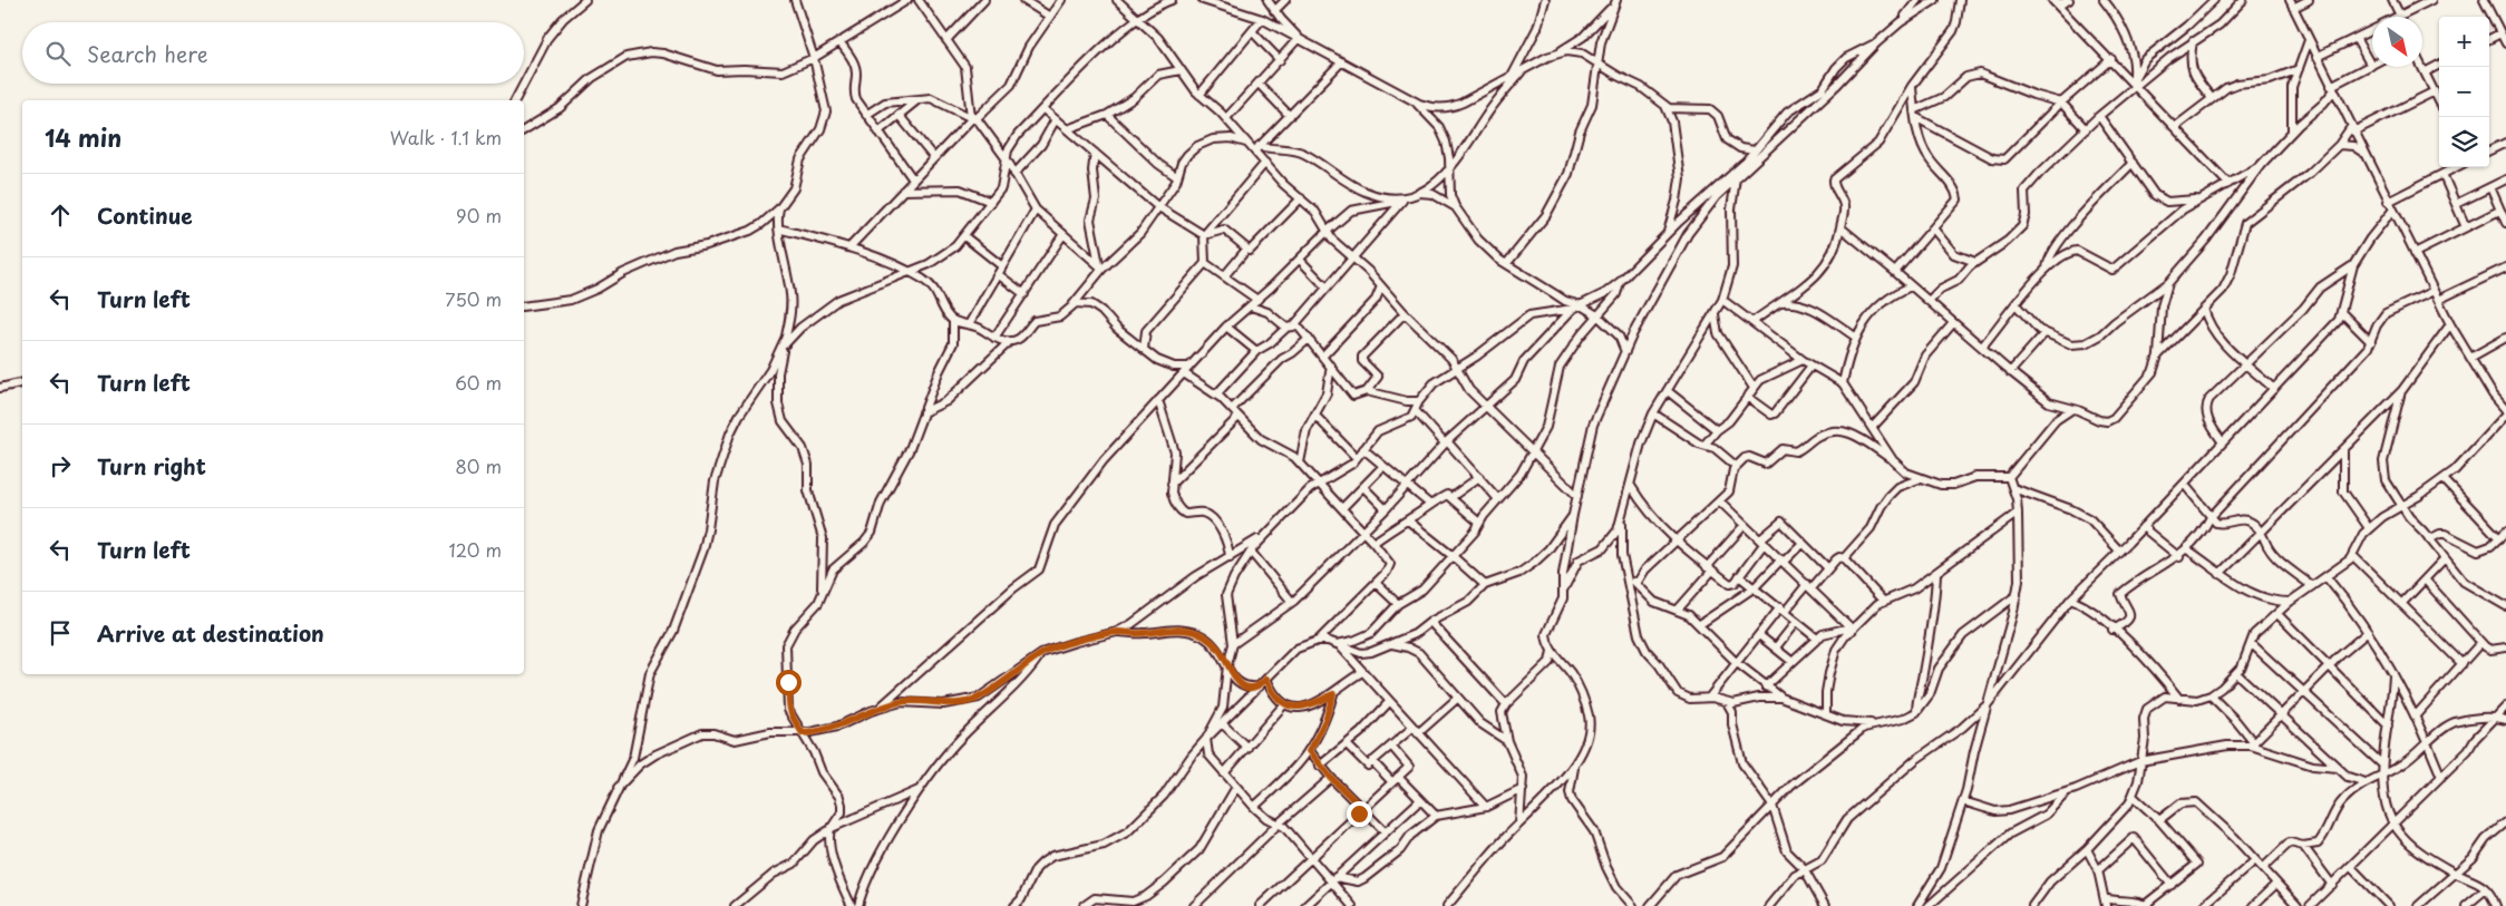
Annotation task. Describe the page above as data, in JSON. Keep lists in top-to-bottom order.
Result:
{
  "north": "bottom right",
  "page": {
    "map_buttons": ["+", "−"],
    "search": "Search here",
    "heading": ["14 min", "Walk · 1.1 km"],
    "list": [
      ["Continue", "90 m"],
      ["Turn left", "750 m"],
      ["Turn left", "60 m"],
      ["Turn right", "80 m"],
      ["Turn left", "120 m"],
      "Arrive at destination"
    ]
  }
}
